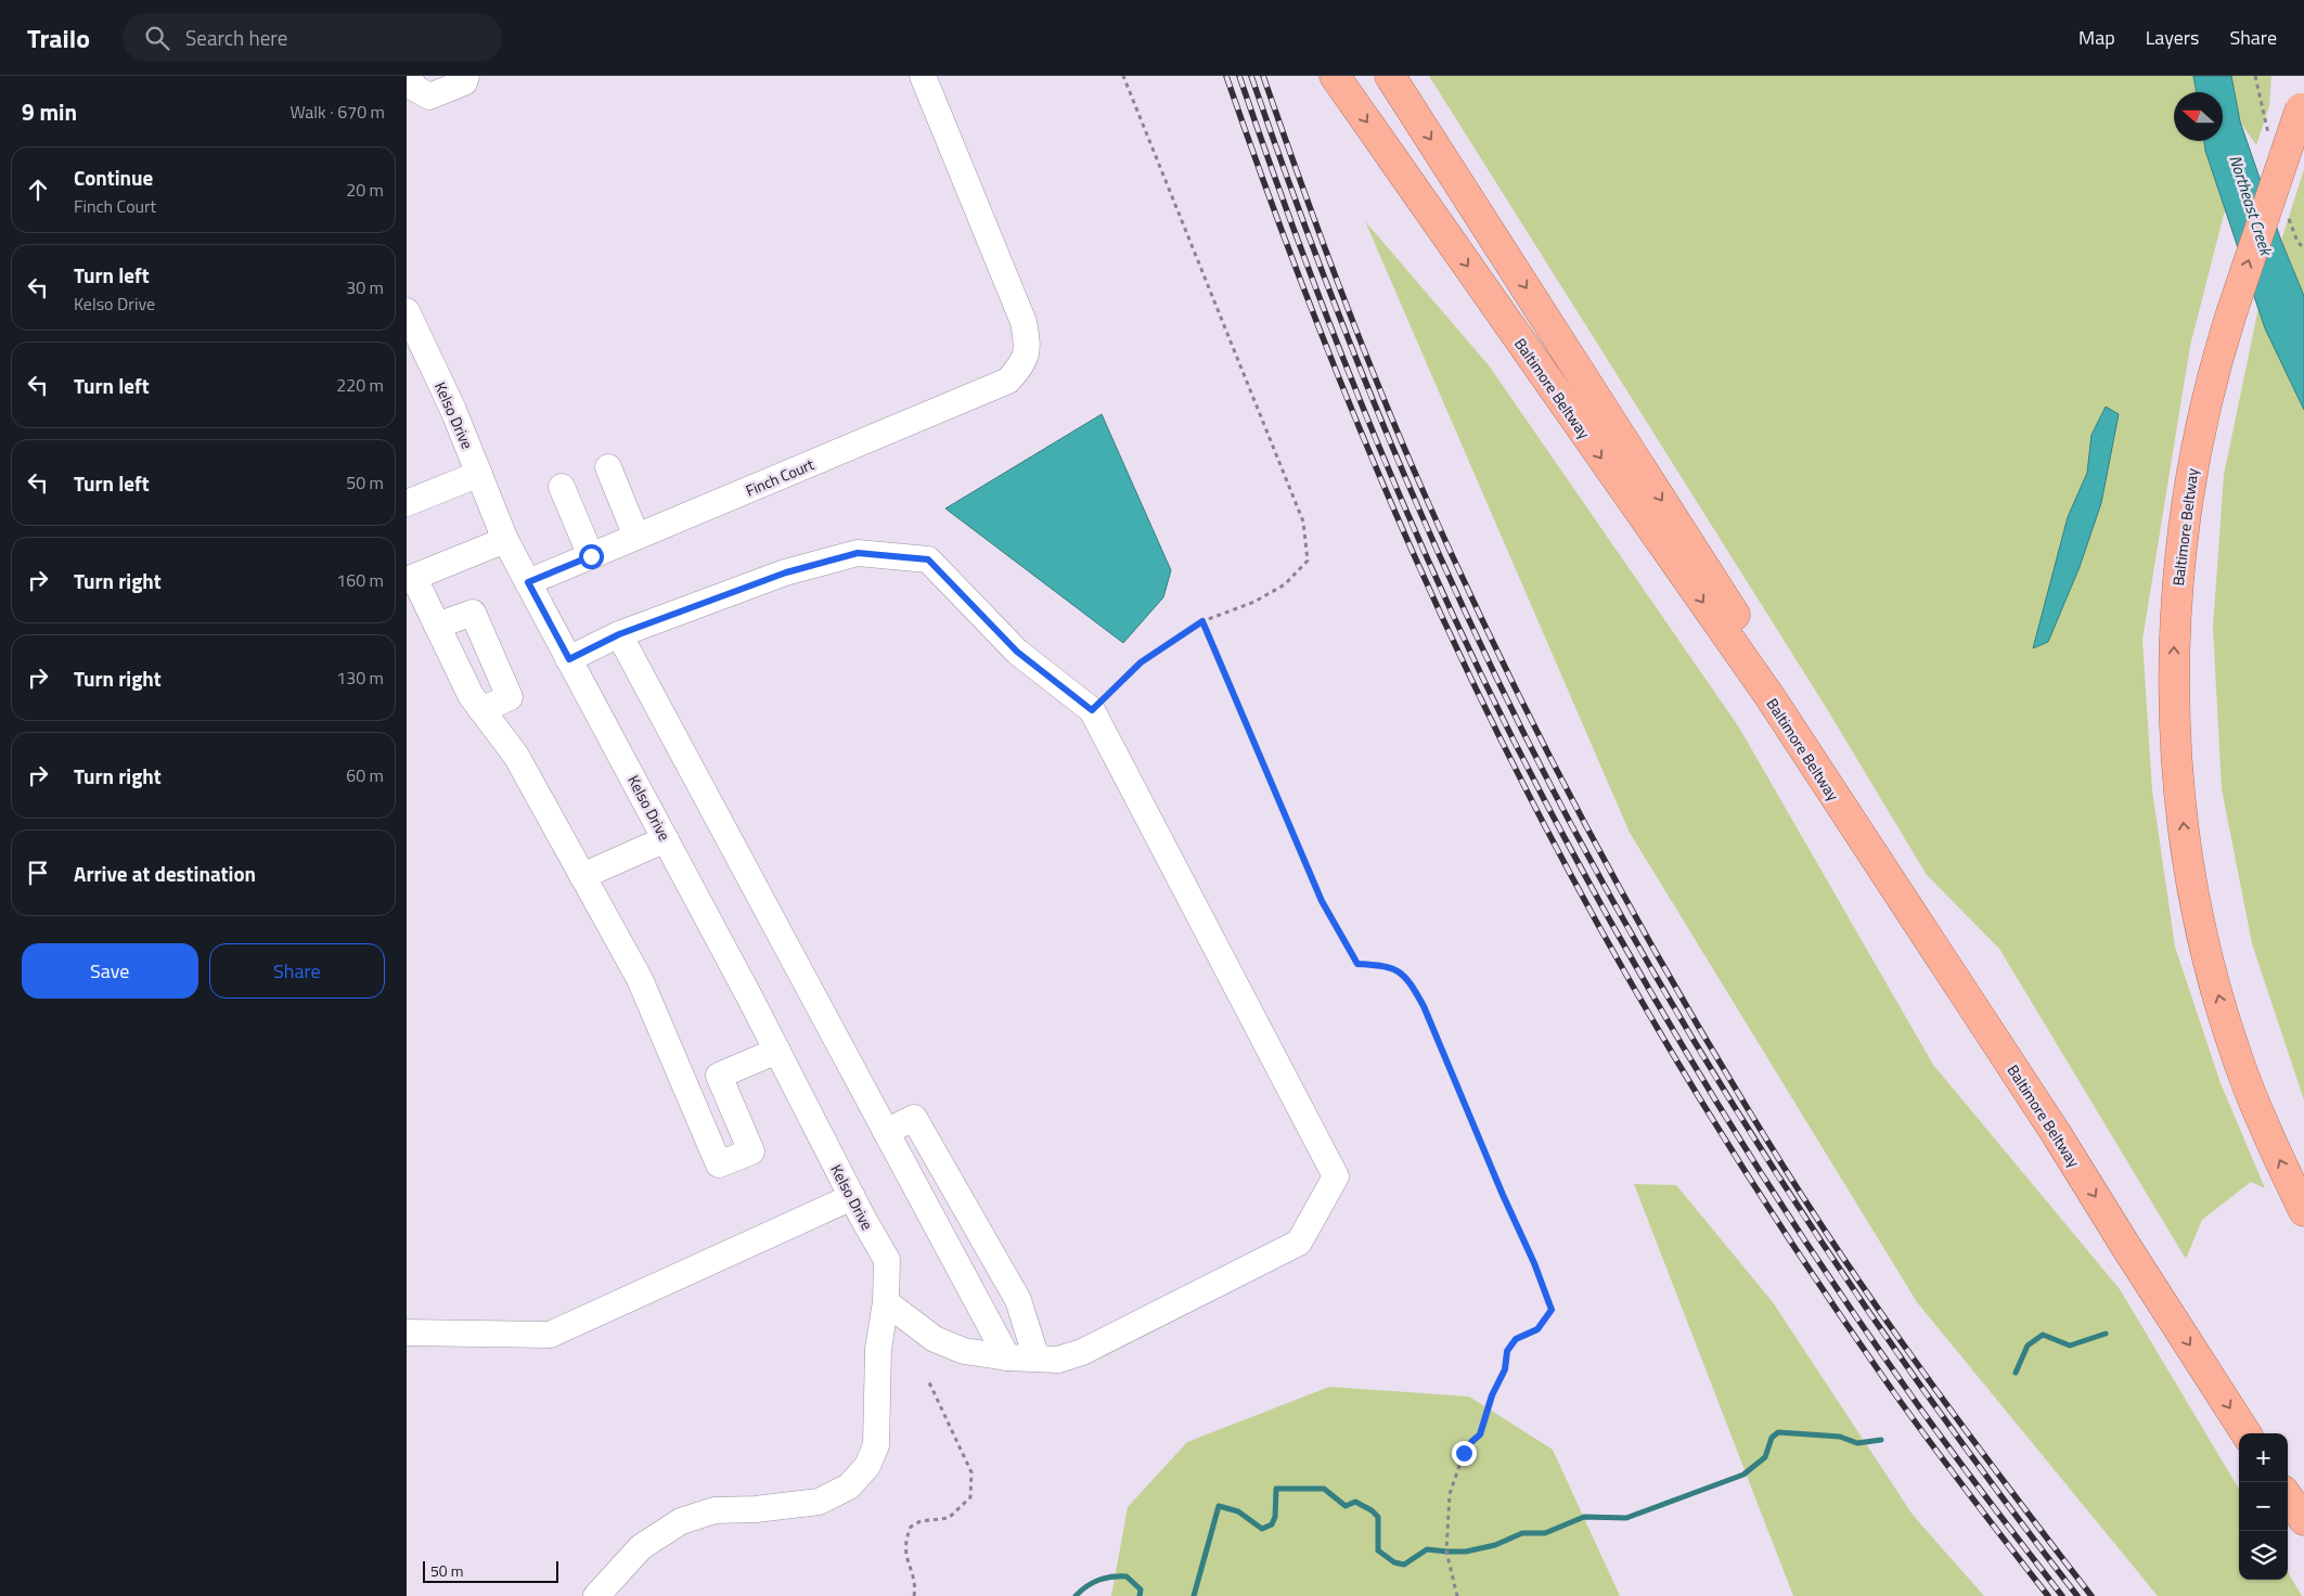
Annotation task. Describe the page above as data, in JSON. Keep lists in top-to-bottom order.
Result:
{
  "streets": {
    "highway": ["Baltimore Beltway"],
    "street": ["Kelso Drive", "Finch Court"]
  },
  "crossings": [
    ["Kelso Drive", "Finch Court"]
  ],
  "water": ["Northeast Creek"],
  "scale_bar": "50 m",
  "north": "left",
  "page": {
    "header": "Trailo",
    "search": "Search here",
    "nav": ["Map", "Layers", "Share"],
    "heading": ["9 min", "Walk · 670 m"],
    "list": [
      ["Continue", "Finch Court", "20 m"],
      ["Turn left", "Kelso Drive", "30 m"],
      ["Turn left", "220 m"],
      ["Turn left", "50 m"],
      ["Turn right", "160 m"],
      ["Turn right", "130 m"],
      ["Turn right", "60 m"],
      "Arrive at destination"
    ],
    "buttons": ["Save", "Share"],
    "map_buttons": ["+", "−"],
    "scale": "50 m"
  }
}
